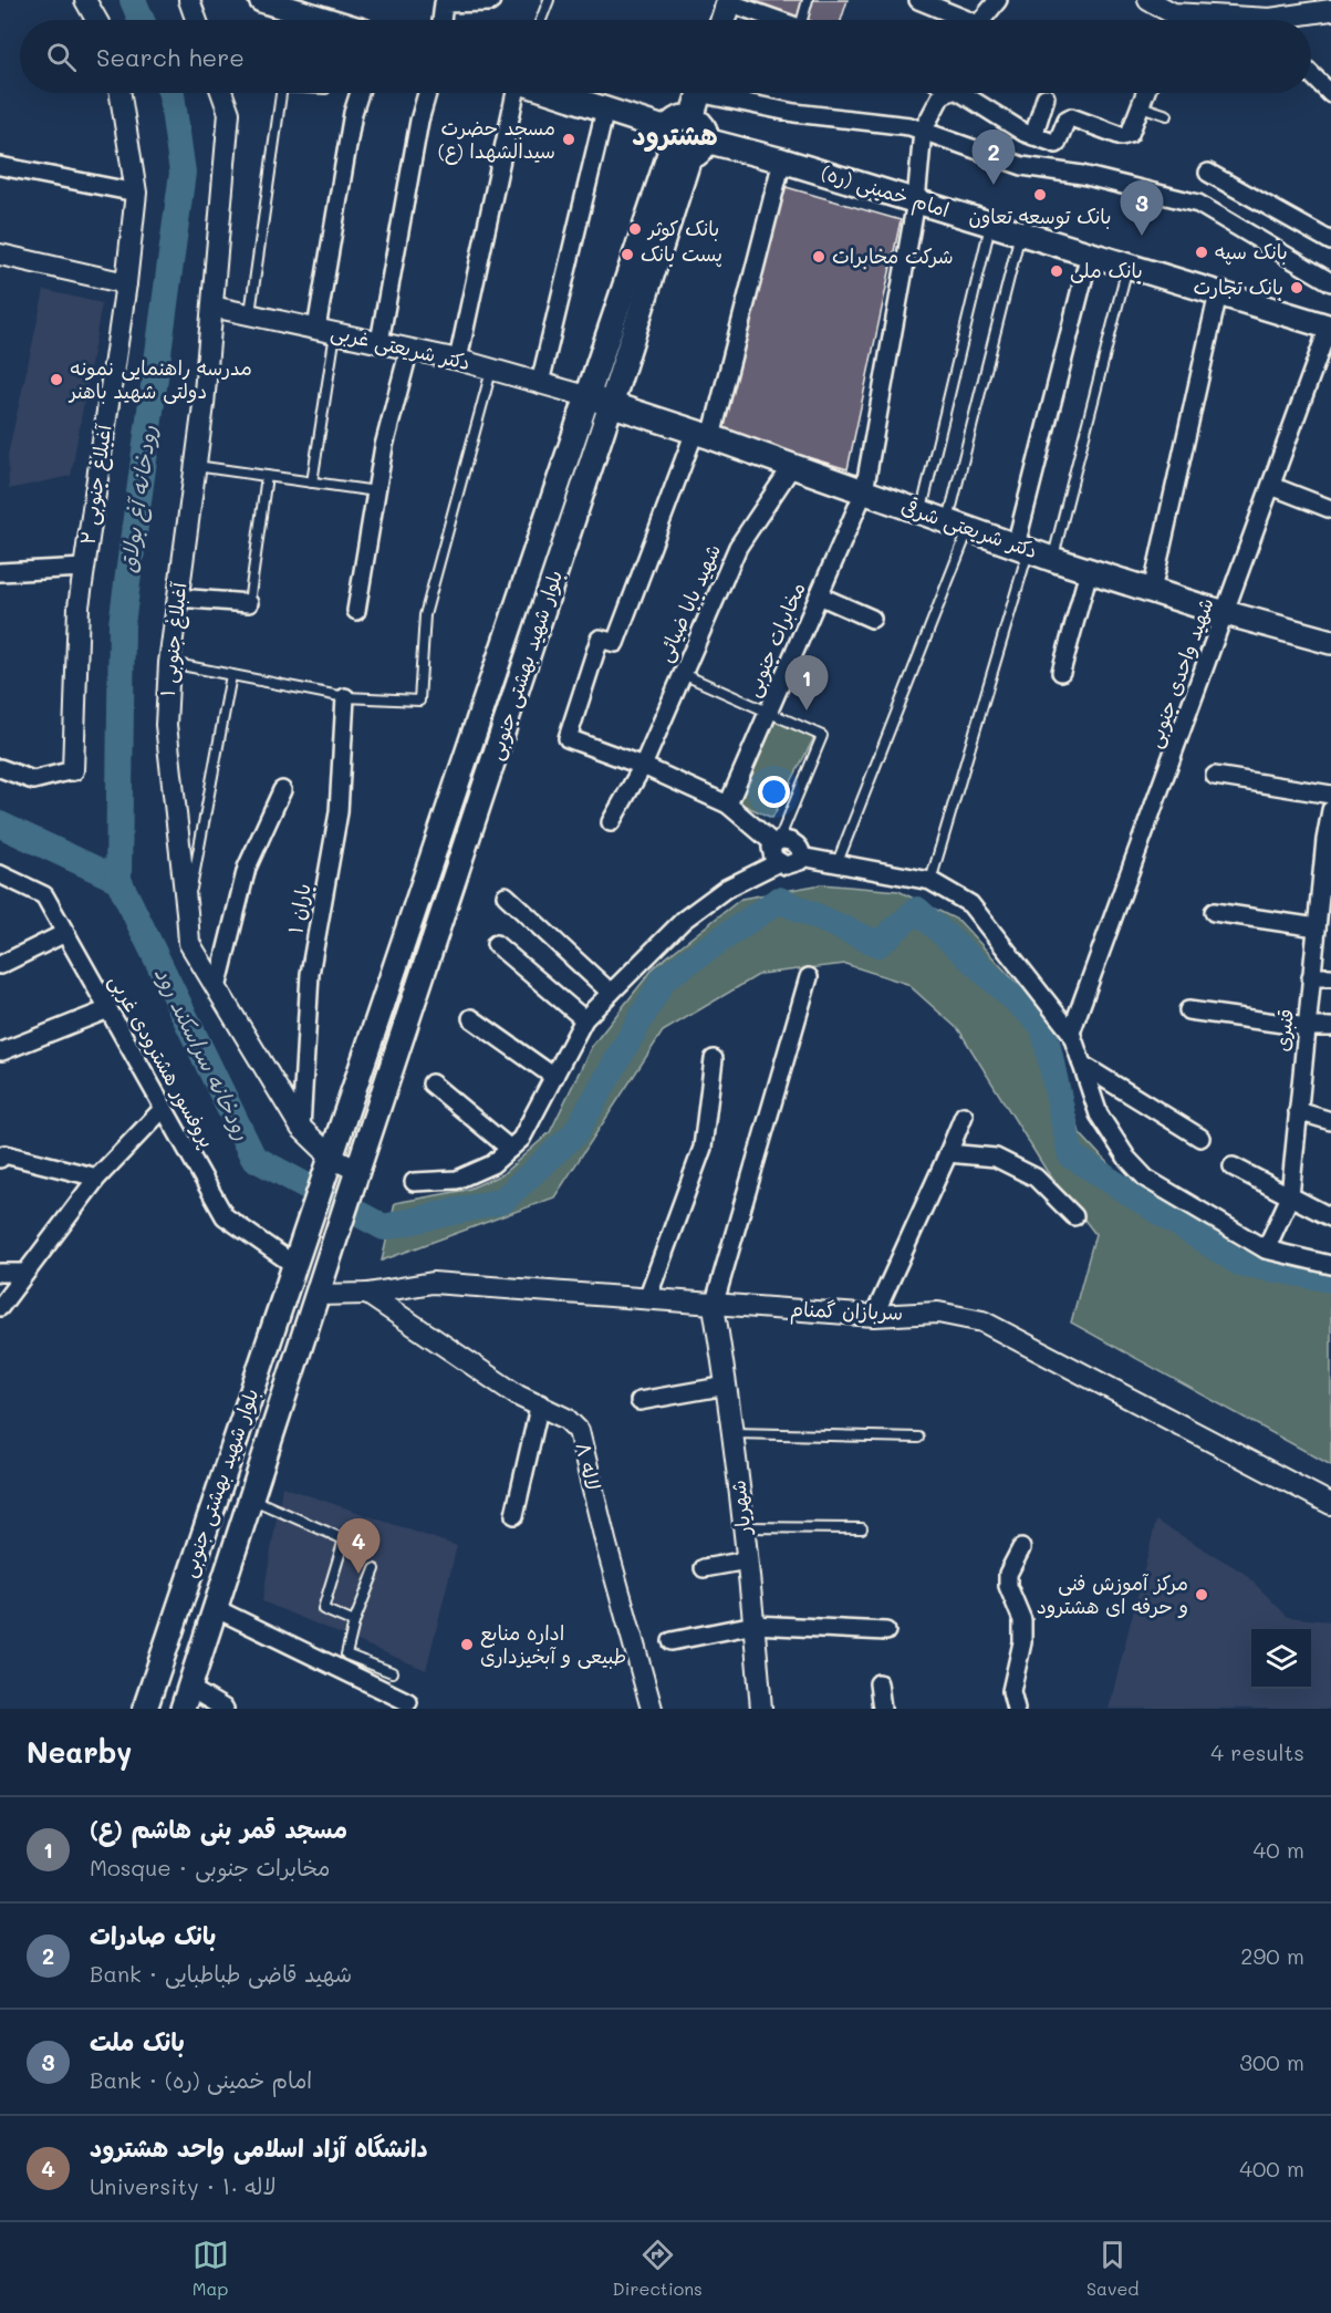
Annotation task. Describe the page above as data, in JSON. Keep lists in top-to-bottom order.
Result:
{
  "streets": {
    "main road": ["امام خمینی (ره)", "دکتر شریعتی شرقی", "بلوار شهید بهشتی جنوبی"],
    "street": [
      "دکتر شریعتی غربی",
      "آغبلاغ جنوبی ۲",
      "شهيد بابا ضيائی",
      "آغبلاغ جنوبی ۱",
      "مخابرات جنوبی",
      "شهید واحدی جنوبی",
      "باران ۱",
      "قنبری",
      "پروفسور هشترودی غربی",
      "سربازان گمنام",
      "لاله ۸",
      "شهریار"
    ]
  },
  "crossings": [
    ["امام خمینی (ره)", "مخابرات جنوبی"],
    ["امام خمینی (ره)", "شهید واحدی جنوبی"],
    ["دکتر شریعتی غربی", "دکتر شریعتی شرقی"],
    ["دکتر شریعتی غربی", "آغبلاغ جنوبی ۱"],
    ["دکتر شریعتی غربی", "بلوار شهید بهشتی جنوبی"],
    ["دکتر شریعتی شرقی", "شهيد بابا ضيائی"],
    ["دکتر شریعتی شرقی", "مخابرات جنوبی"],
    ["دکتر شریعتی شرقی", "بلوار شهید بهشتی جنوبی"],
    ["دکتر شریعتی شرقی", "شهید واحدی جنوبی"],
    ["آغبلاغ جنوبی ۱", "بلوار شهید بهشتی جنوبی"],
    ["آغبلاغ جنوبی ۱", "باران ۱"],
    ["بلوار شهید بهشتی جنوبی", "پروفسور هشترودی غربی"],
    ["بلوار شهید بهشتی جنوبی", "سربازان گمنام"],
    ["سربازان گمنام", "لاله ۸"],
    ["سربازان گمنام", "شهریار"]
  ],
  "districts": ["هشترود"],
  "water": ["رودخانه آغ بولاق", "رودخانه سراسکند رود"],
  "places": [
    "مسجد حضرت سیدالشهدا (ع)",
    "بانک توسعه تعاون",
    "بانک کوثر",
    "بانک سپه",
    "پست بانک",
    "شرکت مخابرات",
    "بانک ملی",
    "بانک تجارت",
    "مدرسه راهنمایی نمونه دولتی شهید باهنر",
    "مرکز آموزش فنی و حرفه ای هشترود",
    "اداره منابع طبیعی و آبخیزداری"
  ],
  "page": {
    "search": "Search here",
    "pins": [
      "2",
      "3",
      "1",
      "4"
    ],
    "heading": ["Nearby", "4 results"],
    "list": [
      {
        "mark": "1",
        "name": "مسجد قمر بنی هاشم (ع)",
        "note": "Mosque · مخابرات جنوبی",
        "value": "40 m"
      },
      {
        "mark": "2",
        "name": "بانک صادرات",
        "note": "Bank · شهید قاضی طباطبایی",
        "value": "290 m"
      },
      {
        "mark": "3",
        "name": "بانک ملت",
        "note": "Bank · امام خمینی (ره)",
        "value": "300 m"
      },
      {
        "mark": "4",
        "name": "دانشگاه آزاد اسلامی واحد هشترود",
        "note": "University · لاله ۱۰",
        "value": "400 m"
      }
    ],
    "nav": ["Map", "Directions", "Saved"]
  }
}
